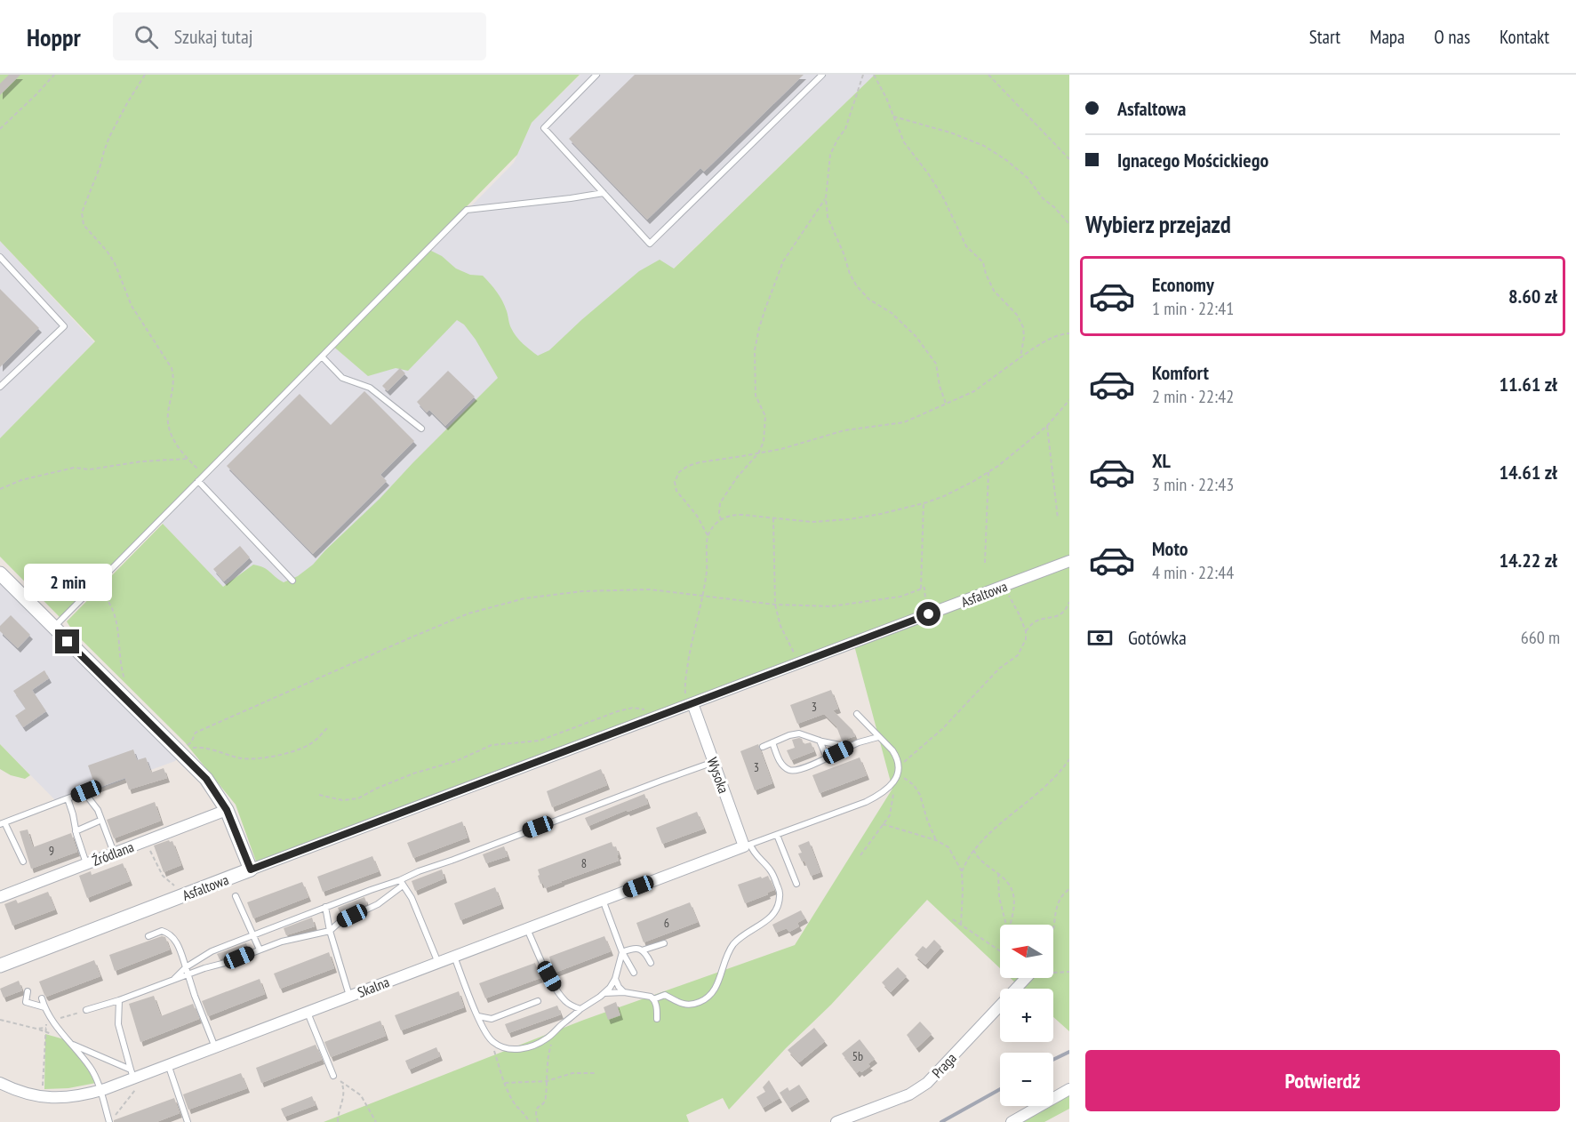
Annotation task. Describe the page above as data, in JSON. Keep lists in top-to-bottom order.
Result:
{
  "streets": {
    "street": [
      "Asfaltowa",
      "Wysoka",
      "Źródlana",
      "Skalna",
      "Praga"
    ]
  },
  "crossings": [
    ["Asfaltowa", "Wysoka"],
    ["Wysoka", "Skalna"]
  ],
  "house_numbers": [
    "3",
    "3",
    "9",
    "8",
    "6",
    "5b"
  ],
  "north": "left",
  "page": {
    "header": "Hoppr",
    "search": "Szukaj tutaj",
    "nav": [
      "Start",
      "Mapa",
      "O nas",
      "Kontakt"
    ],
    "banner": ["Asfaltowa", "Ignacego Mościckiego"],
    "heading": "Wybierz przejazd",
    "list": [
      {
        "name": "Economy",
        "note": "1 min · 22:41",
        "value": "8.60 zł"
      },
      {
        "name": "Komfort",
        "note": "2 min · 22:42",
        "value": "11.61 zł"
      },
      {
        "name": "XL",
        "note": "3 min · 22:43",
        "value": "14.61 zł"
      },
      {
        "name": "Moto",
        "note": "4 min · 22:44",
        "value": "14.22 zł"
      }
    ],
    "bubble": "2 min",
    "pay": ["Gotówka", "660 m"],
    "map_buttons": ["+", "−"],
    "buttons": "Potwierdź"
  }
}
